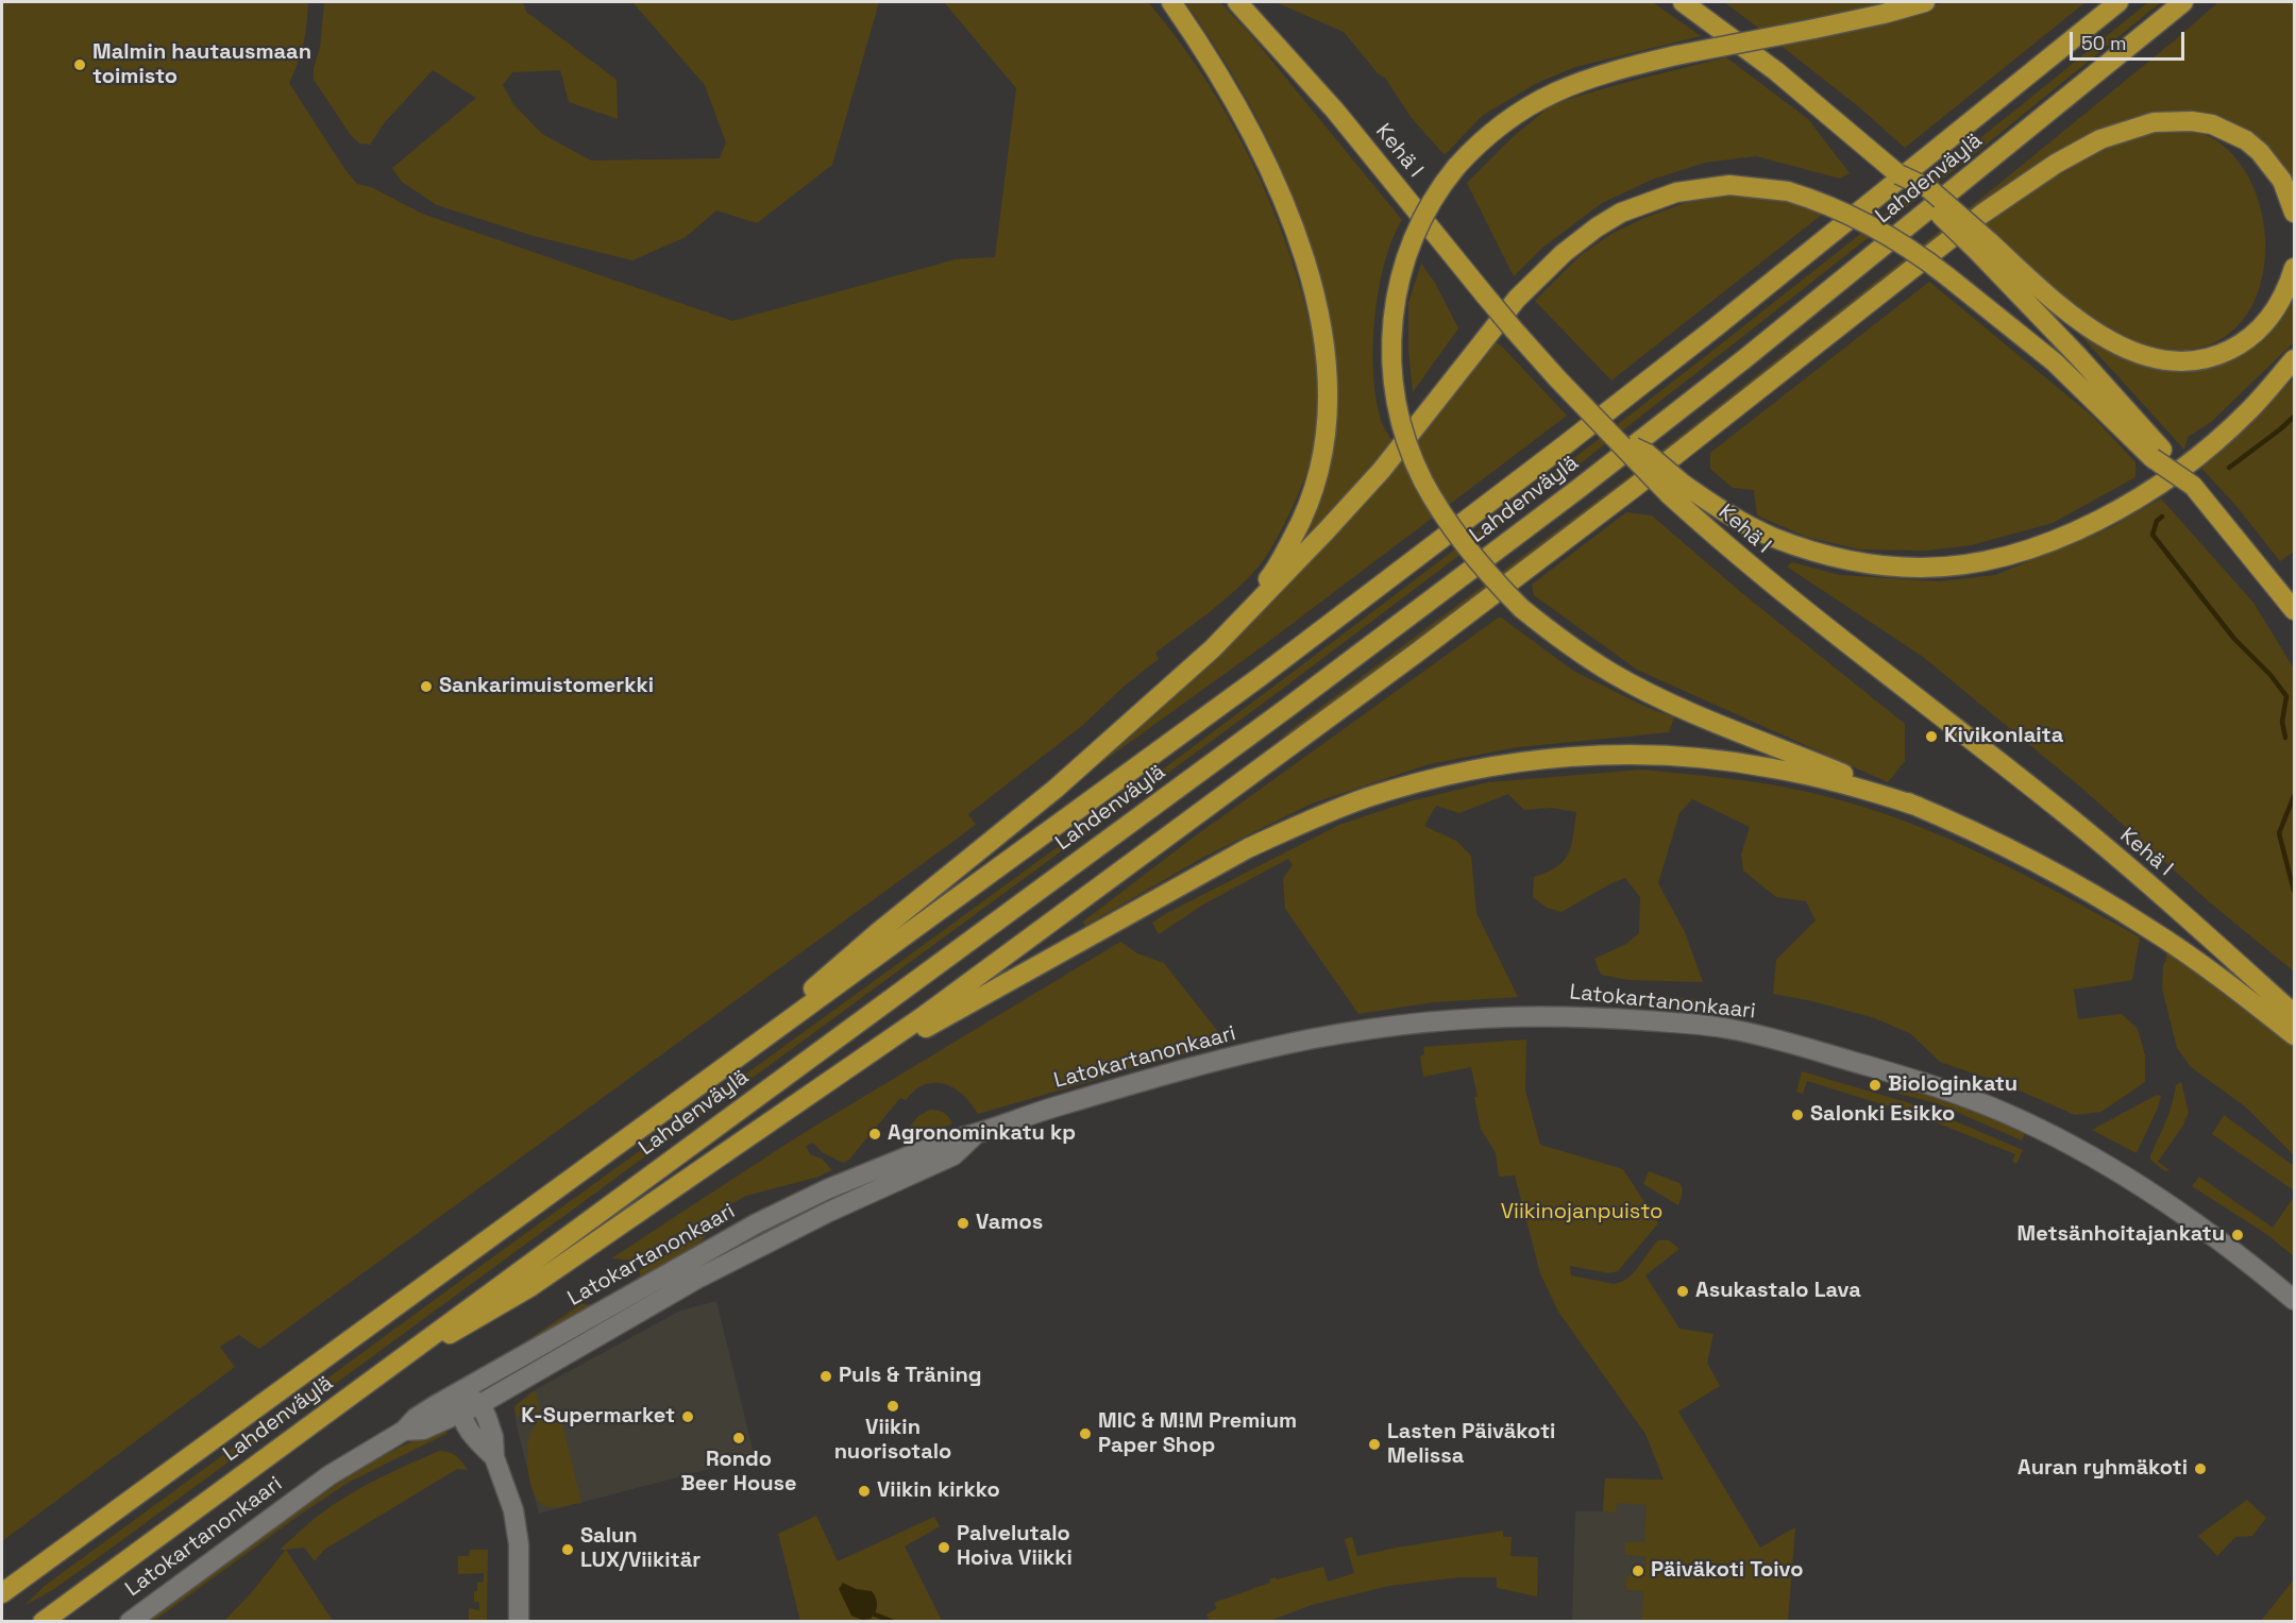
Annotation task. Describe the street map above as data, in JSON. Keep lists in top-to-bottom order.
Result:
{
  "streets": {
    "highway": ["Kehä I", "Lahdenväylä"],
    "street": ["Latokartanonkaari"]
  },
  "parks": ["Viikinojanpuisto"],
  "places": [
    "Malmin hautausmaan toimisto",
    "Sankarimuistomerkki",
    "Kivikonlaita",
    "Biologinkatu",
    "Salonki Esikko",
    "Agronominkatu kp",
    "Vamos",
    "Metsänhoitajankatu",
    "Asukastalo Lava",
    "Puls & Träning",
    "Viikin nuorisotalo",
    "K-Supermarket",
    "MIC & M!M Premium Paper Shop",
    "Rondo Beer House",
    "Lasten Päiväkoti Melissa",
    "Auran ryhmäkoti",
    "Viikin kirkko",
    "Palvelutalo Hoiva Viikki",
    "Salun LUX/Viikitär",
    "Päiväkoti Toivo"
  ],
  "scale_bar": "50 m"
}
